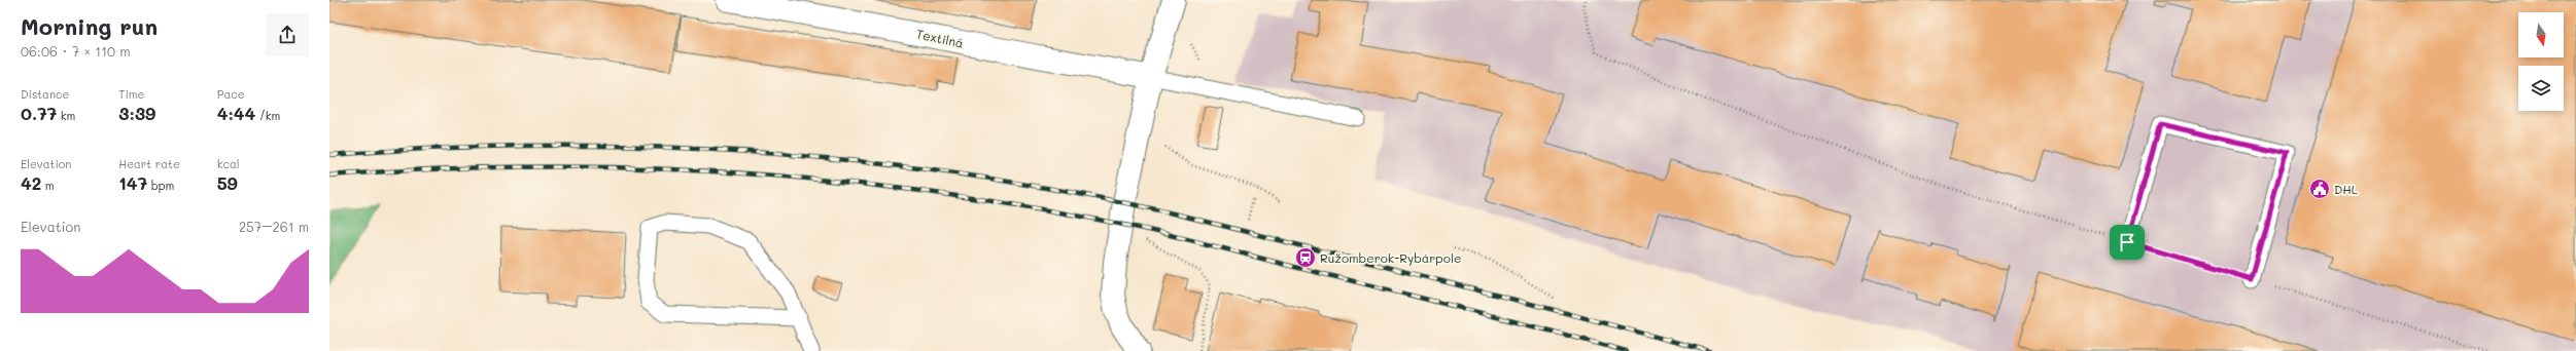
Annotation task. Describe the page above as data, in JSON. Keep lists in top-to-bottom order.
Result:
{
  "streets": {
    "street": ["Textilná"]
  },
  "places": {
    "public building": ["DHL"],
    "station": ["Ružomberok-Rybárpole"]
  },
  "north": "bottom",
  "page": {
    "heading": ["Morning run", "06:06 · 7 × 110 m"],
    "stats": [
      ["Distance", "0.77 km"],
      ["Time", "3:39"],
      ["Pace", "4:44 /km"],
      ["Elevation", "42 m"],
      ["Heart rate", "147 bpm"],
      ["kcal", "59"]
    ],
    "chart": ["Elevation", "257–261 m"]
  }
}
